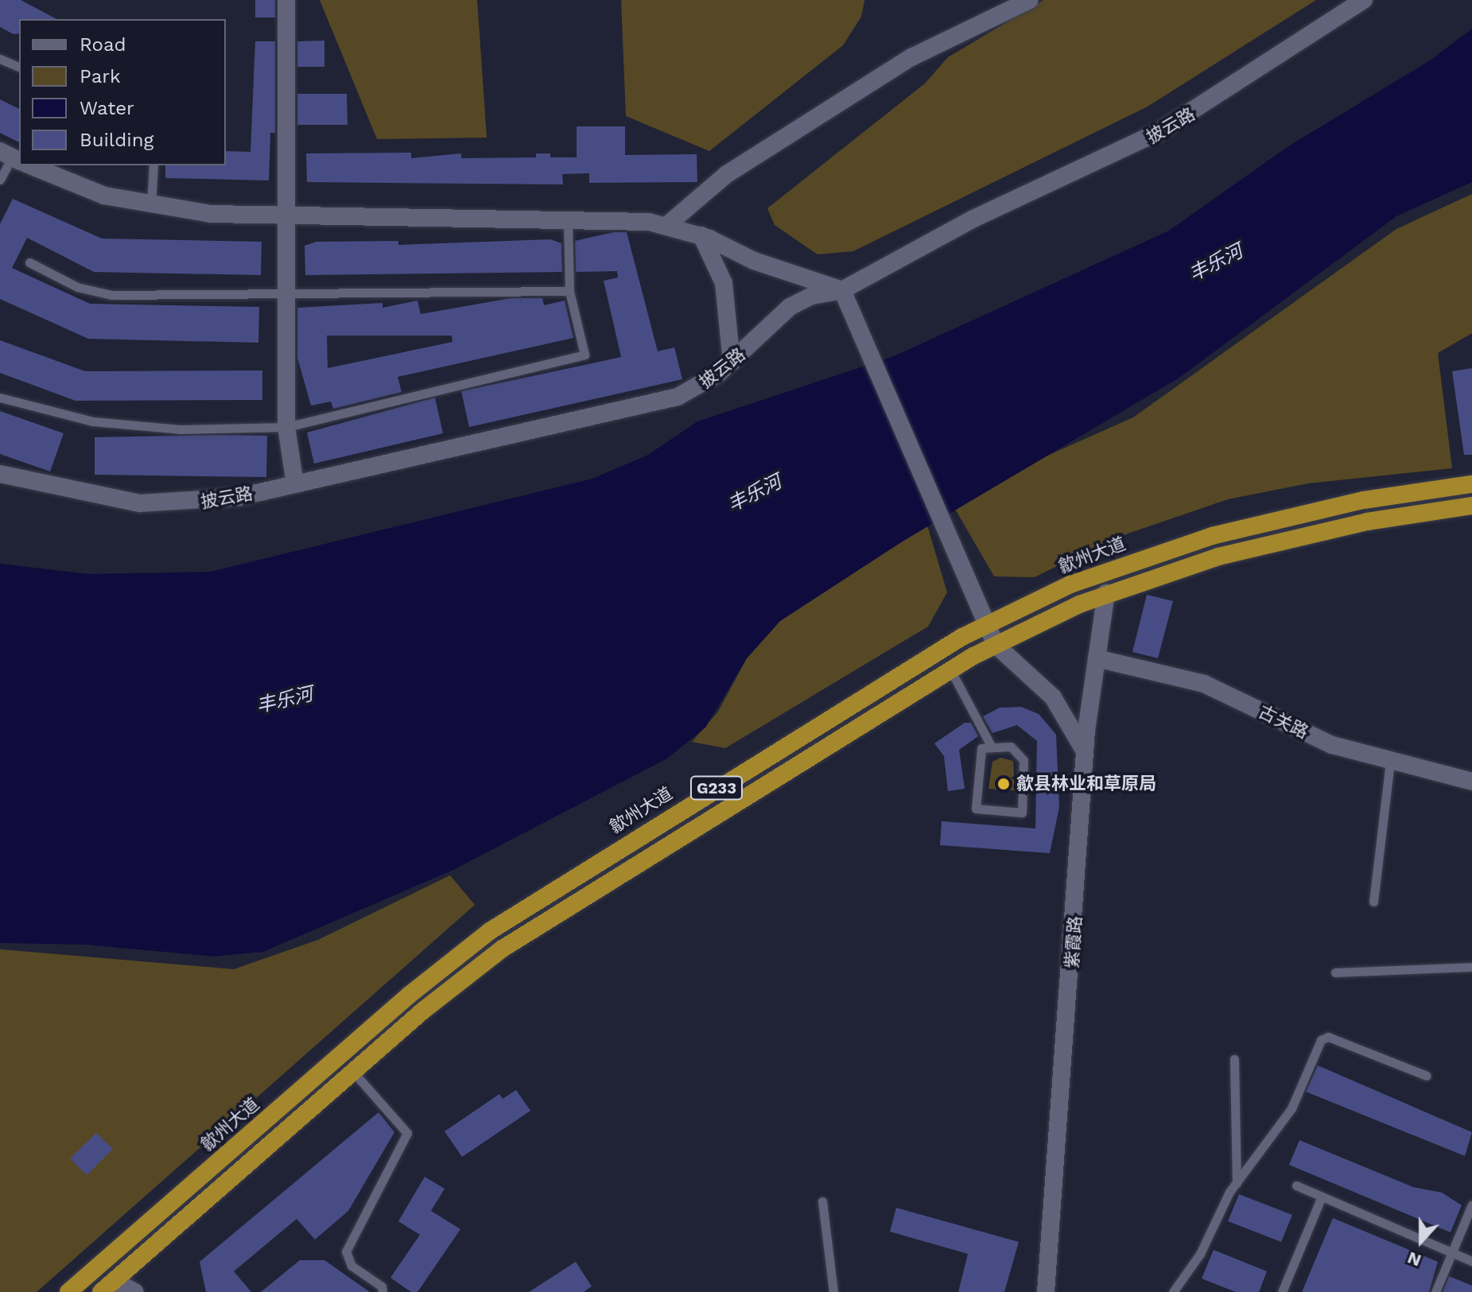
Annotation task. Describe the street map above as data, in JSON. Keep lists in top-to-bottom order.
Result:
{
  "streets": {
    "highway": ["歙州大道", "G233"],
    "street": ["披云路", "古关路", "紫霞路"]
  },
  "crossings": [
    ["古关路", "紫霞路"],
    ["G233", "紫霞路"]
  ],
  "water": ["丰乐河"],
  "places": ["歙县林业和草原局"],
  "legend": [
    "Road",
    "Park",
    "Water",
    "Building"
  ],
  "north": "bottom"
}
